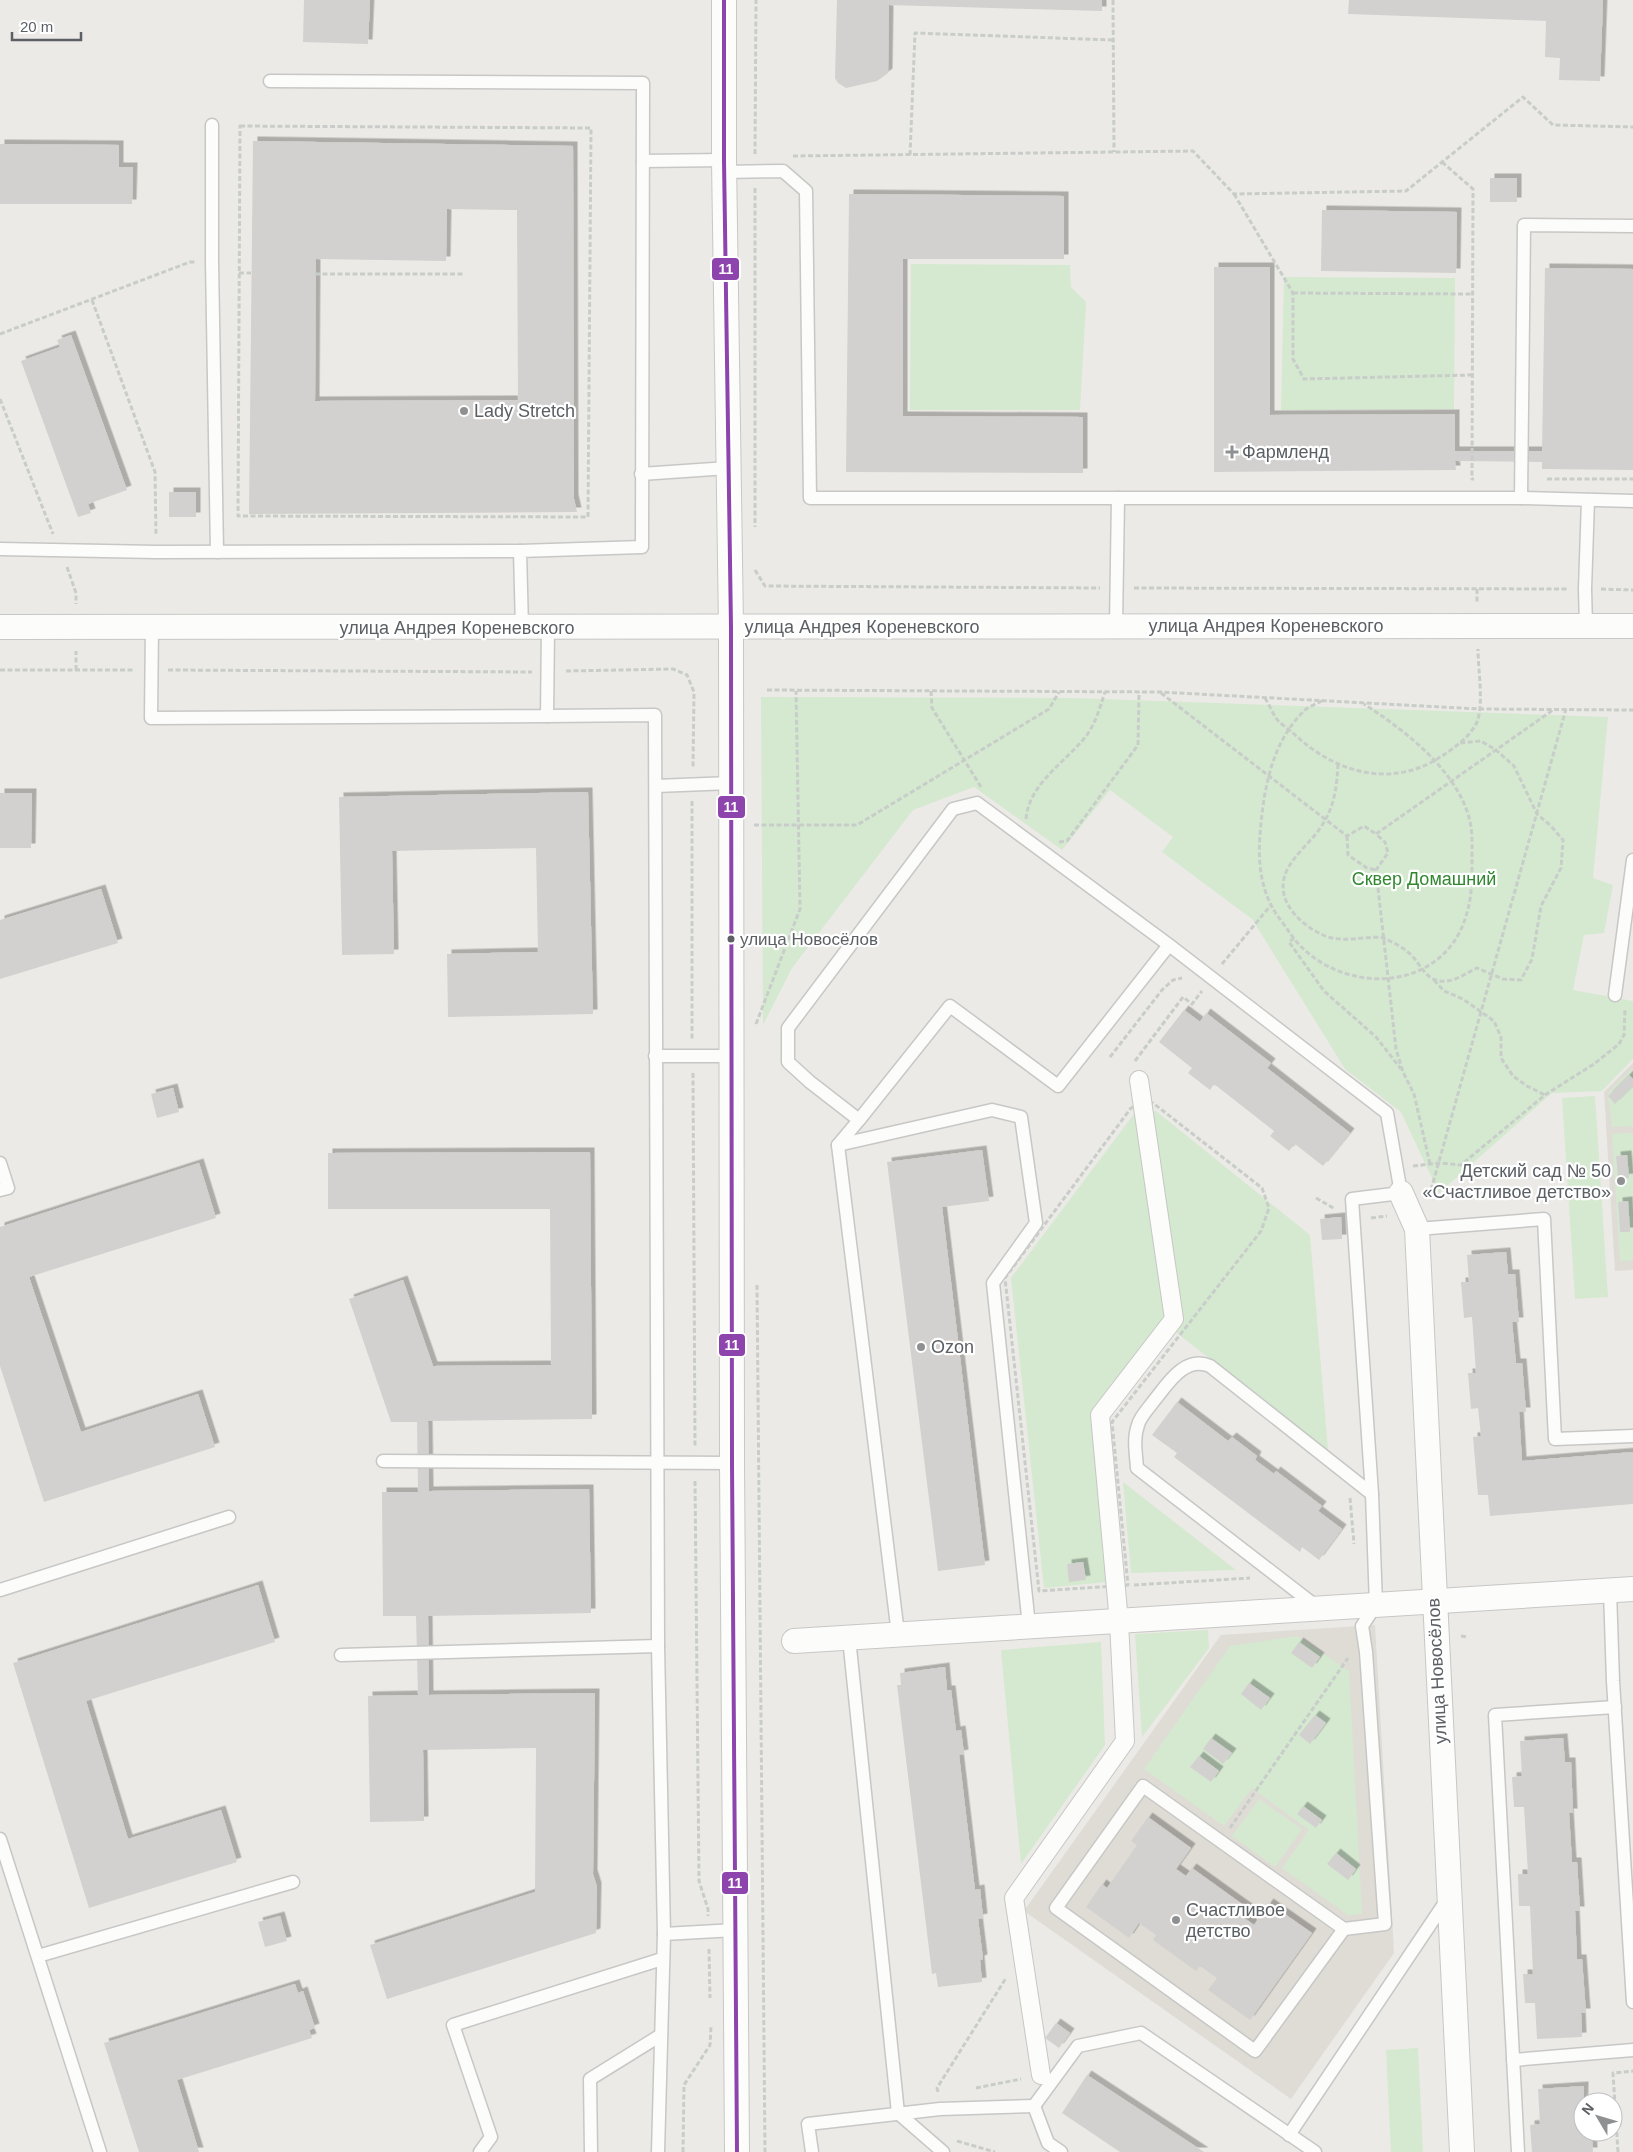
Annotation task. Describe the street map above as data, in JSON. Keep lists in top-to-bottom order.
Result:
{
  "streets": {
    "street": ["улица Андрея Кореневского", "улица Новосёлов"]
  },
  "parks": ["Сквер Домашний"],
  "places": {
    "other": [
      "Lady Stretch",
      "улица Новосёлов",
      "Детский сад № 50 «Счастливое детство»",
      "Ozon",
      "Счастливое детство"
    ],
    "health": ["Фармленд"]
  },
  "lines": ["transit line 11"],
  "scale_bar": "20 m",
  "north": "top left"
}
